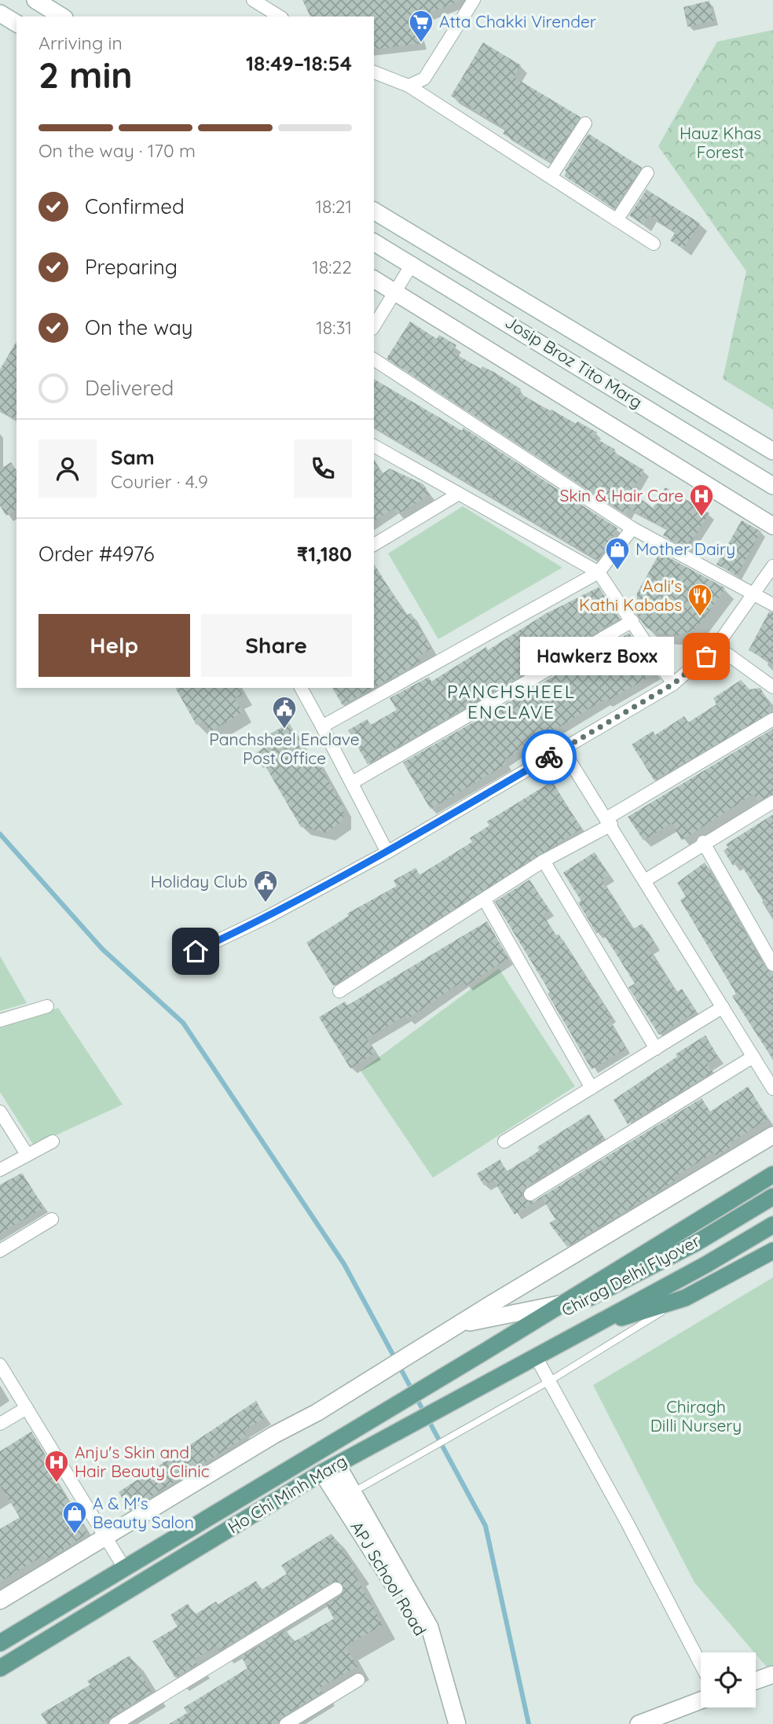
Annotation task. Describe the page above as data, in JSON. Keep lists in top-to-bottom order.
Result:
{
  "streets": {
    "main road": ["Chirag Delhi Flyover", "Ho Chi Minh Marg"],
    "street": ["Josip Broz Tito Marg", "APJ School Road"]
  },
  "crossings": [
    ["Chirag Delhi Flyover", "Ho Chi Minh Marg"],
    ["Ho Chi Minh Marg", "APJ School Road"]
  ],
  "districts": ["PANCHSHEEL ENCLAVE"],
  "parks": ["Hauz Khas Forest", "Chiragh Dilli Nursery"],
  "places": {
    "supermarket": ["Atta Chakki Virender"],
    "hospital": ["Skin & Hair Care", "Anju's Skin and Hair Beauty Clinic"],
    "shop": ["Mother Dairy", "A & M's Beauty Salon"],
    "restaurant": ["Aali's Kathi Kababs"],
    "other": ["Hawkerz Boxx"],
    "public building": ["Panchsheel Enclave Post Office", "Holiday Club"]
  },
  "page": {
    "heading": ["2 min", "Arriving in", "18:49–18:54"],
    "panel": [
      "Sam",
      "Courier · 4.9",
      "Order #4976",
      "₹1,180"
    ],
    "bar": "On the way · 170 m",
    "list": [
      ["Confirmed", "18:21"],
      ["Preparing", "18:22"],
      ["On the way", "18:31"],
      "Delivered"
    ],
    "buttons": ["Help", "Share"],
    "bubble": "Hawkerz Boxx"
  }
}
